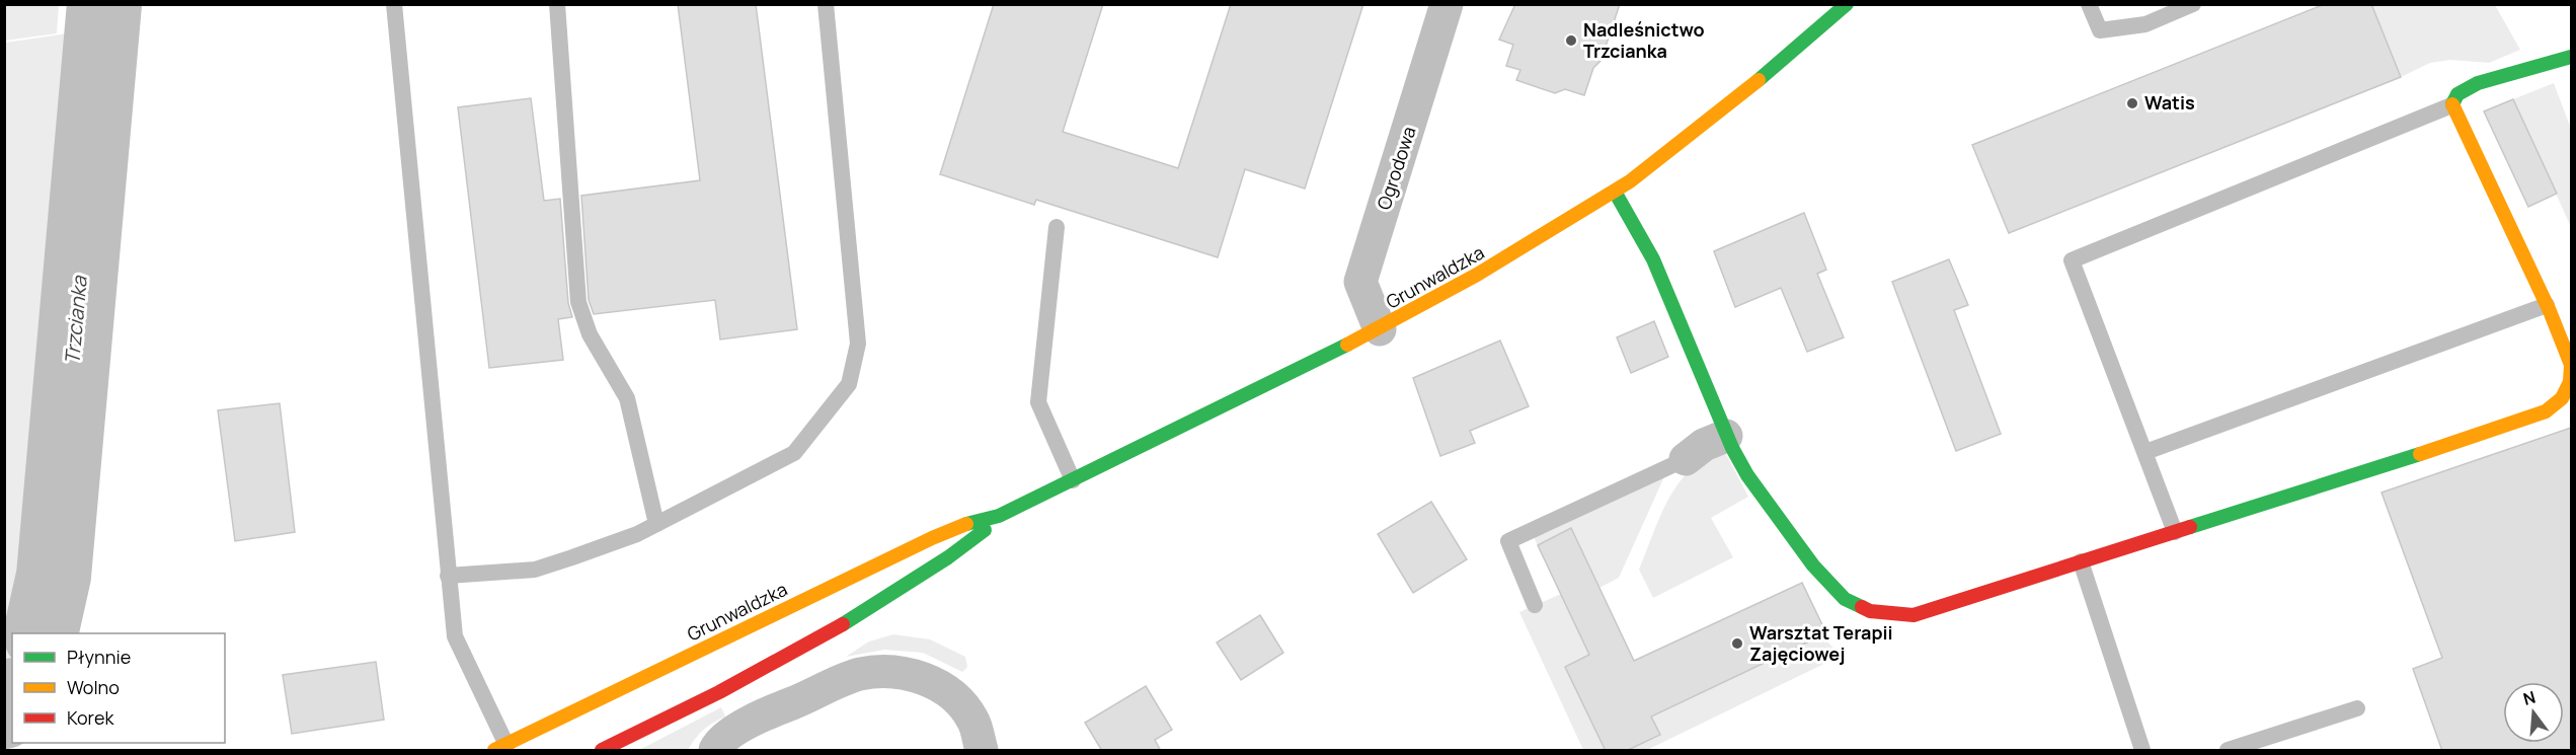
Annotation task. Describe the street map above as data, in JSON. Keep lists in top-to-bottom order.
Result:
{
  "streets": {
    "main road": ["Grunwaldzka"],
    "street": ["Ogrodowa"]
  },
  "crossings": [
    ["Ogrodowa", "Grunwaldzka"]
  ],
  "water": ["Trzcianka"],
  "places": ["Nadleśnictwo Trzcianka", "Watis", "Warsztat Terapii Zajęciowej"],
  "legend": ["Płynnie", "Wolno", "Korek"],
  "north": "top"
}
